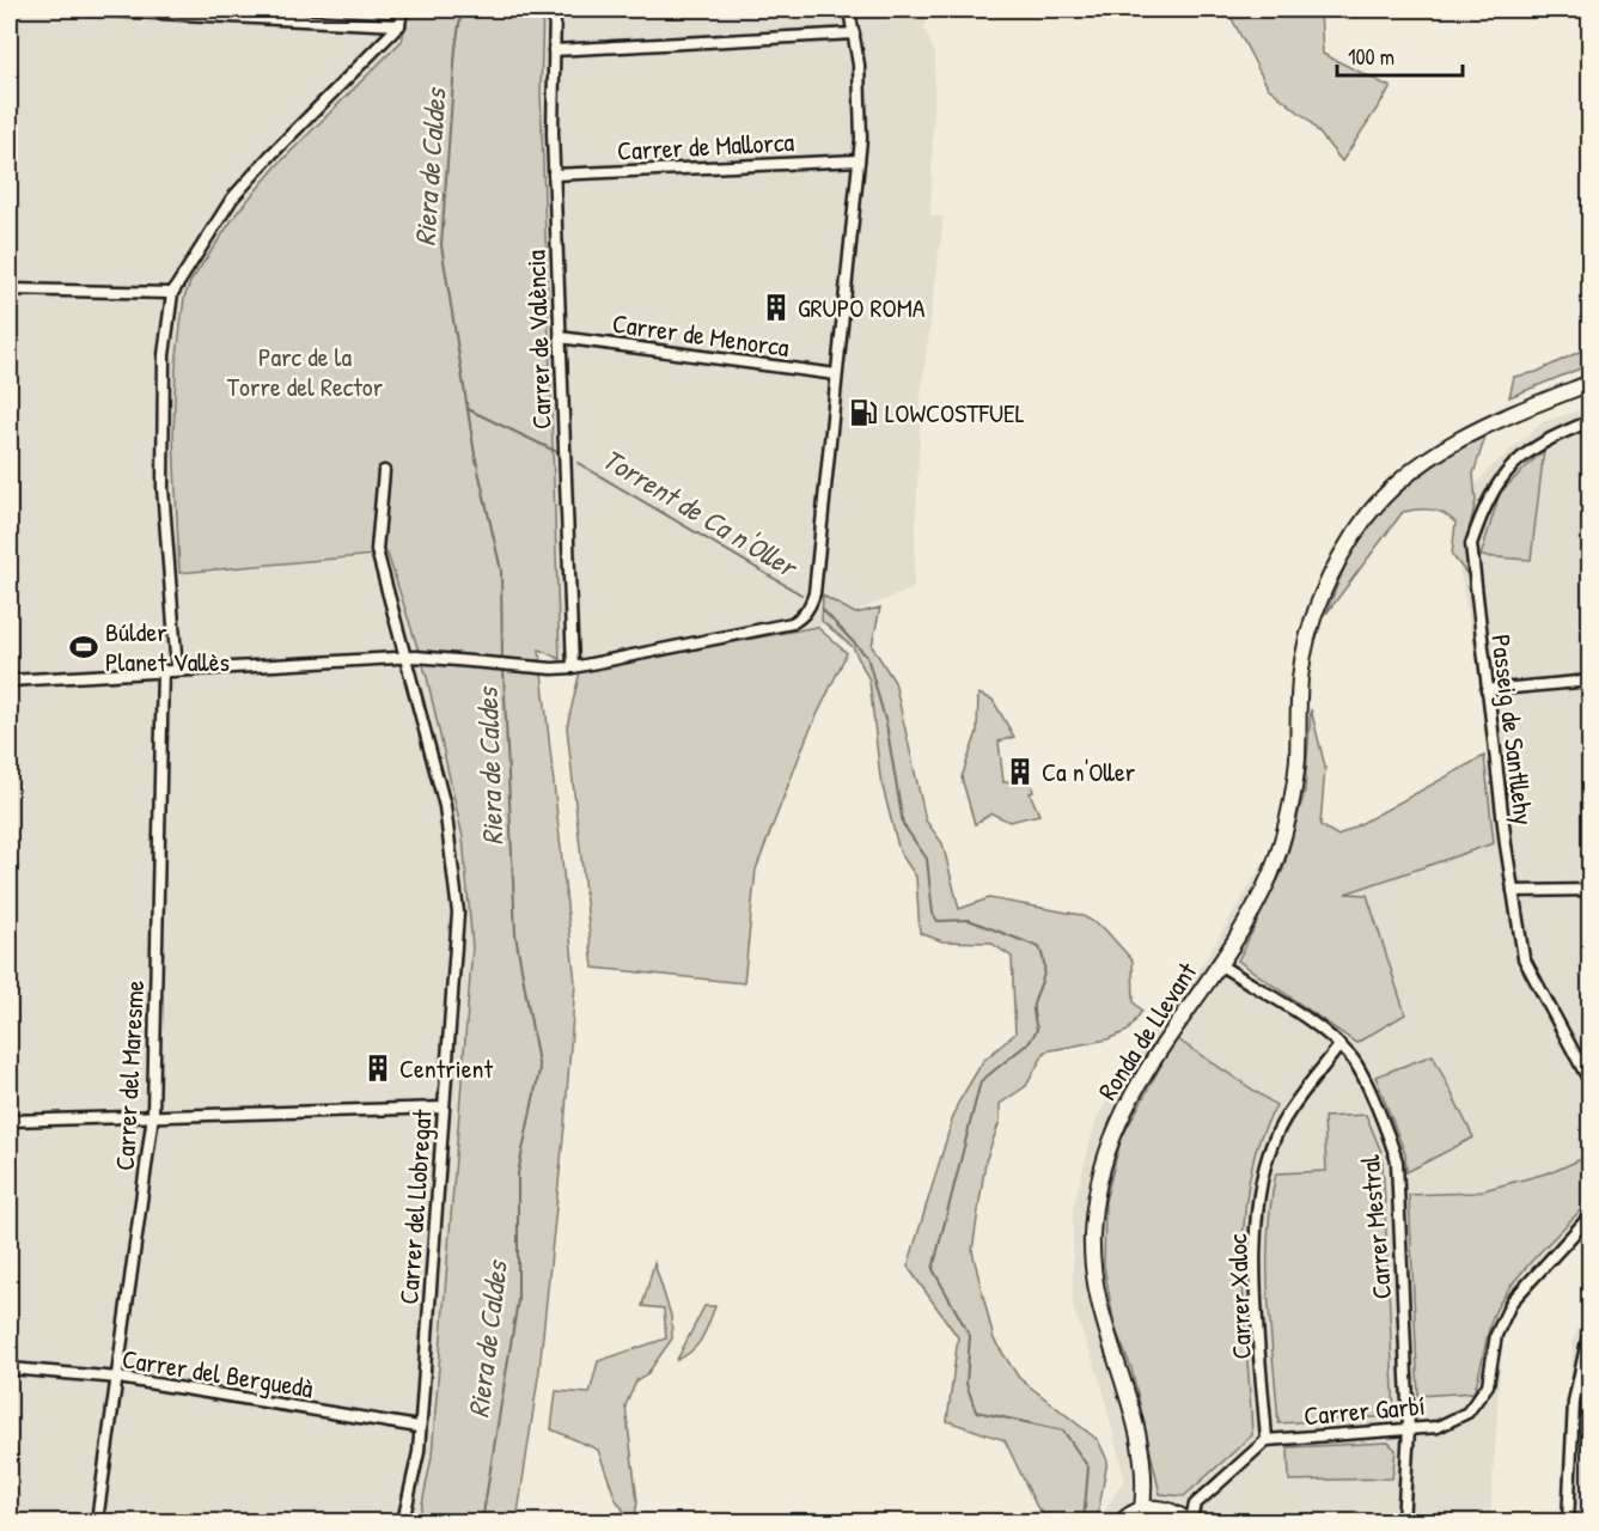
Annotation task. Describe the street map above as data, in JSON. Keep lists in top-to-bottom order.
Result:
{
  "streets": {
    "main road": ["Ronda de Llevant"],
    "street": [
      "Carrer de Mallorca",
      "Carrer de Menorca",
      "Carrer de València",
      "Passeig de Santllehy",
      "Carrer del Maresme",
      "Carrer del Llobregat",
      "Carrer Mestral",
      "Carrer Xaloc",
      "Carrer del Berguedà",
      "Carrer Garbí"
    ]
  },
  "crossings": [
    ["Carrer de Mallorca", "Carrer de València"],
    ["Carrer de Menorca", "Carrer de València"],
    ["Ronda de Llevant", "Carrer Mestral"],
    ["Carrer del Maresme", "Carrer del Berguedà"],
    ["Carrer del Llobregat", "Carrer del Berguedà"],
    ["Carrer Mestral", "Carrer Xaloc"],
    ["Carrer Mestral", "Carrer Garbí"],
    ["Carrer Xaloc", "Carrer Garbí"]
  ],
  "water": ["Riera de Caldes", "Torrent de Ca n'Oller"],
  "parks": ["Parc de la Torre del Rector"],
  "places": {
    "building": ["GRUPO ROMA", "Ca n'Oller", "Centrient"],
    "fuel station": ["LOWCOSTFUEL"],
    "sports": ["Búlder Planet Vallès"]
  },
  "scale_bar": "100 m"
}
